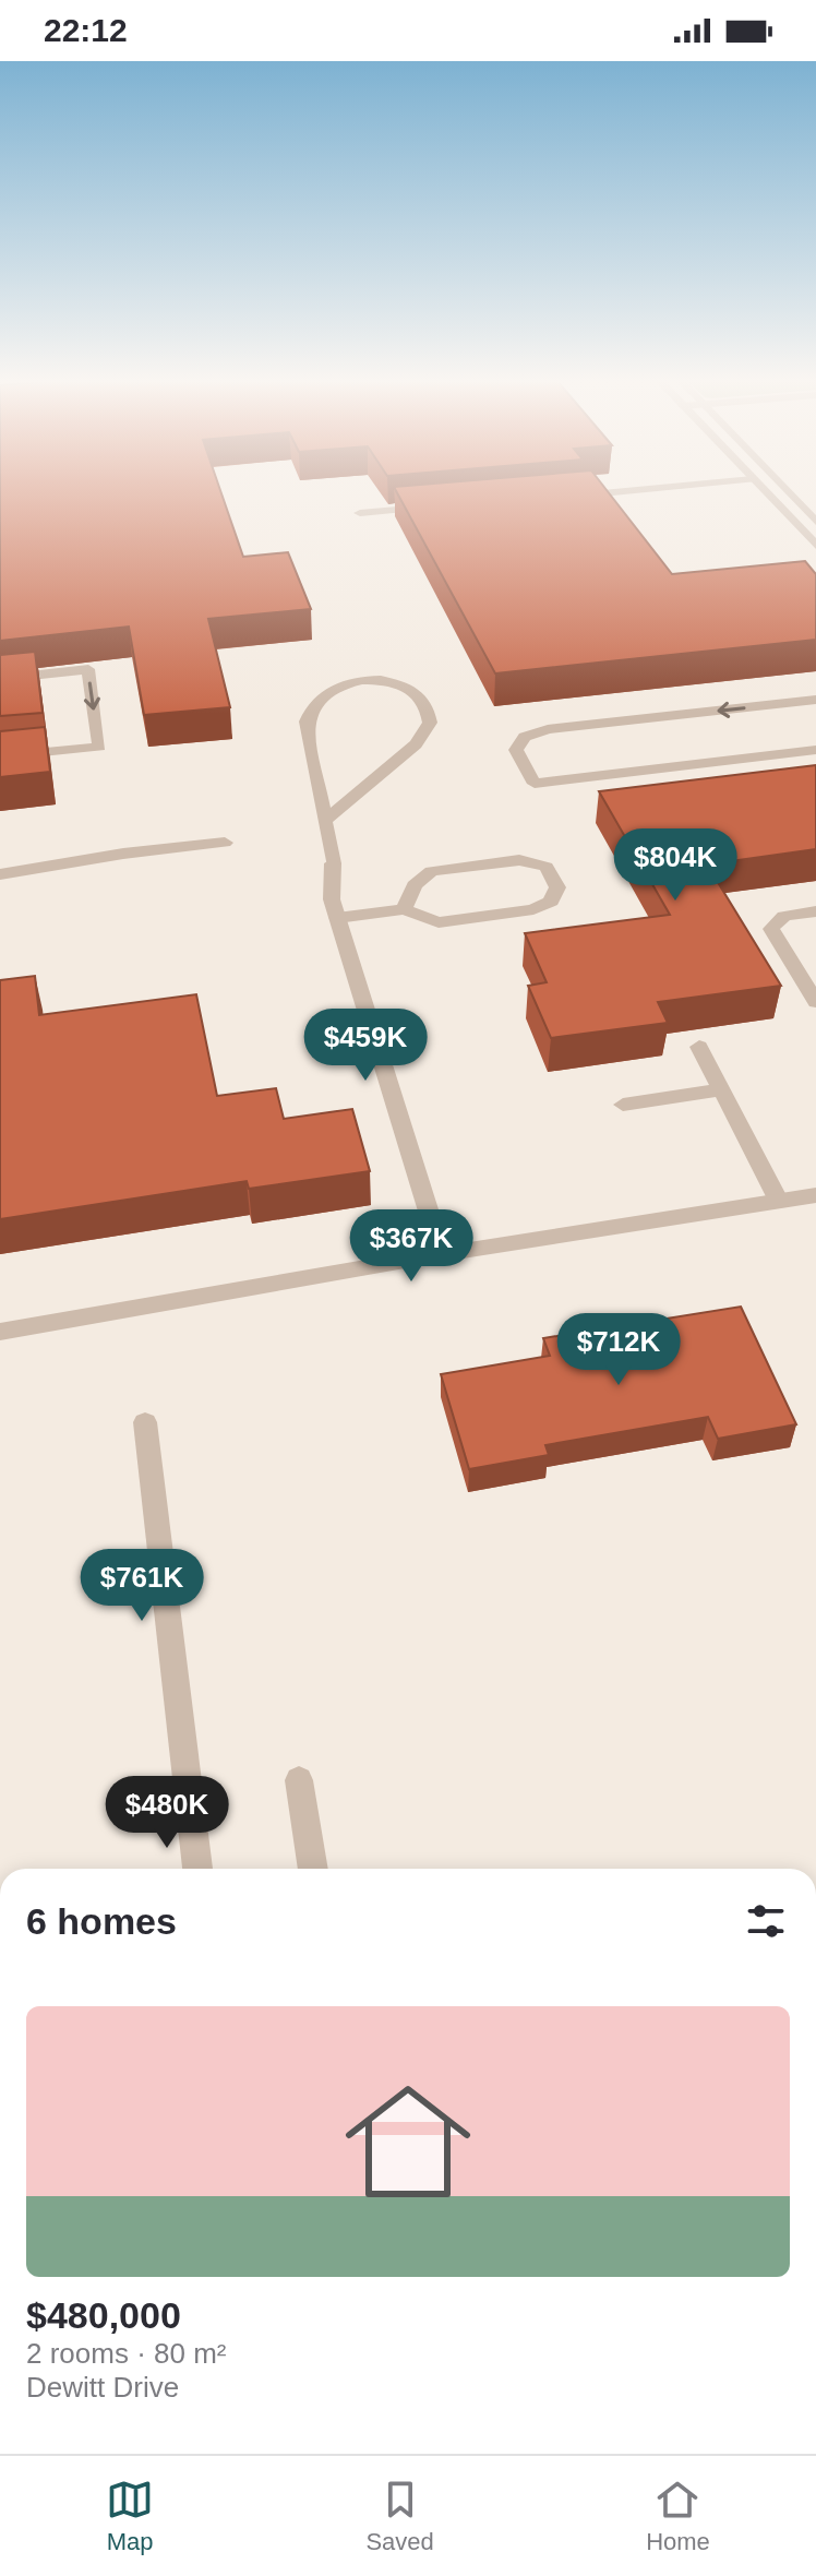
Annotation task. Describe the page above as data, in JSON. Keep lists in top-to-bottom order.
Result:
{
  "page": {
    "status": "22:12",
    "price": [
      "$804K",
      "$459K",
      "$367K",
      "$712K",
      "$761K",
      "$480K"
    ],
    "heading": "6 homes",
    "list": [
      {
        "name": "$480,000",
        "note": "2 rooms · 80 m² · Dewitt Drive"
      }
    ],
    "tabs": ["Map", "Saved", "Home"]
  }
}
